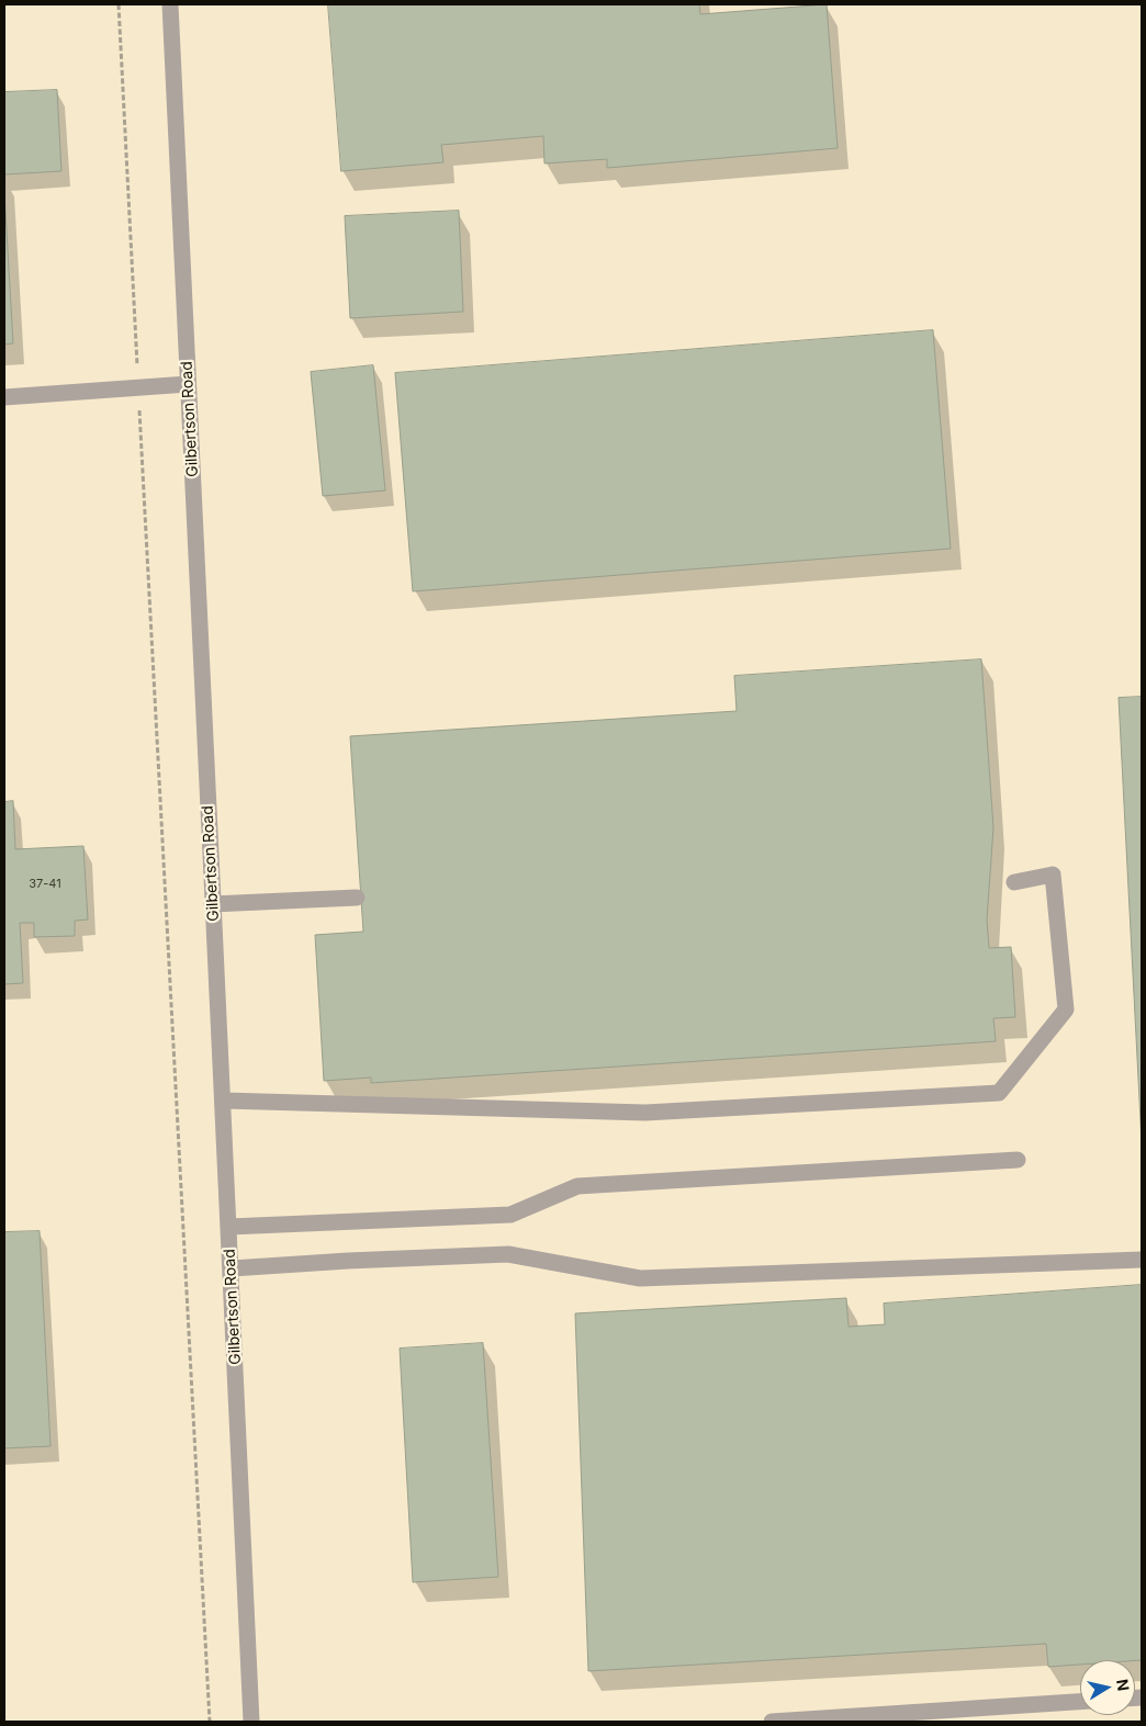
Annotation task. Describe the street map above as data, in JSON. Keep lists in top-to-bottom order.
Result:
{
  "streets": {
    "street": ["Gilbertson Road"]
  },
  "house_numbers": ["37-41"],
  "north": "right"
}
